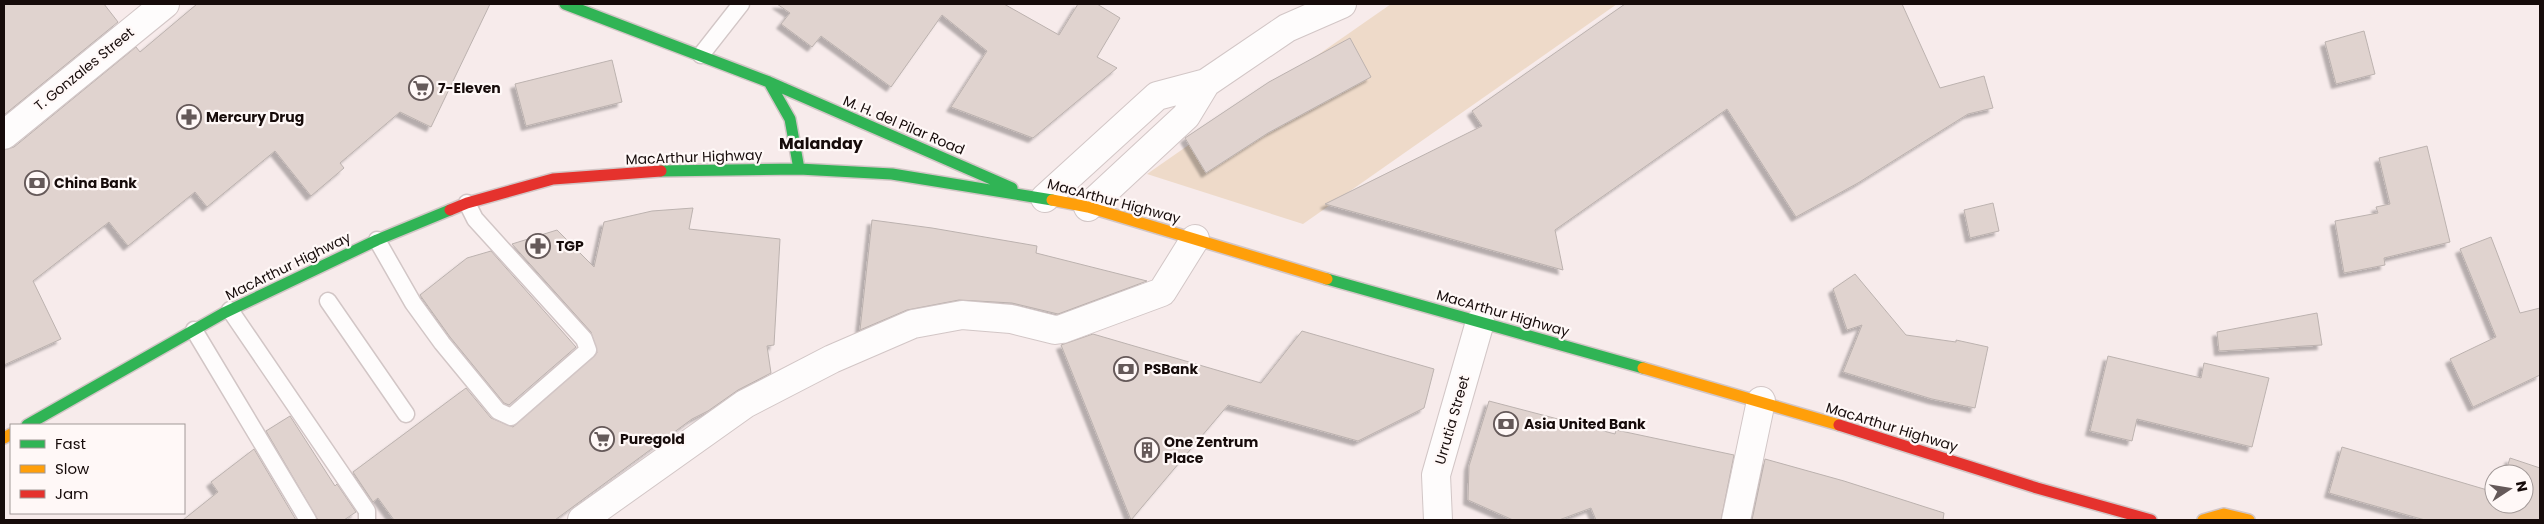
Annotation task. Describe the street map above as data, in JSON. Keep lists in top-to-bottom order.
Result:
{
  "streets": {
    "main road": ["M. H. del Pilar Road", "MacArthur Highway"],
    "street": ["T. Gonzales Street", "Urrutia Street"]
  },
  "crossings": [
    ["M. H. del Pilar Road", "MacArthur Highway"],
    ["MacArthur Highway", "Urrutia Street"]
  ],
  "districts": ["Malanday"],
  "places": {
    "supermarket": ["7-Eleven", "Puregold"],
    "pharmacy": ["Mercury Drug", "TGP"],
    "bank": ["China Bank", "PSBank", "Asia United Bank"],
    "building": ["One Zentrum Place"]
  },
  "legend": ["Fast", "Slow", "Jam"],
  "north": "right"
}
